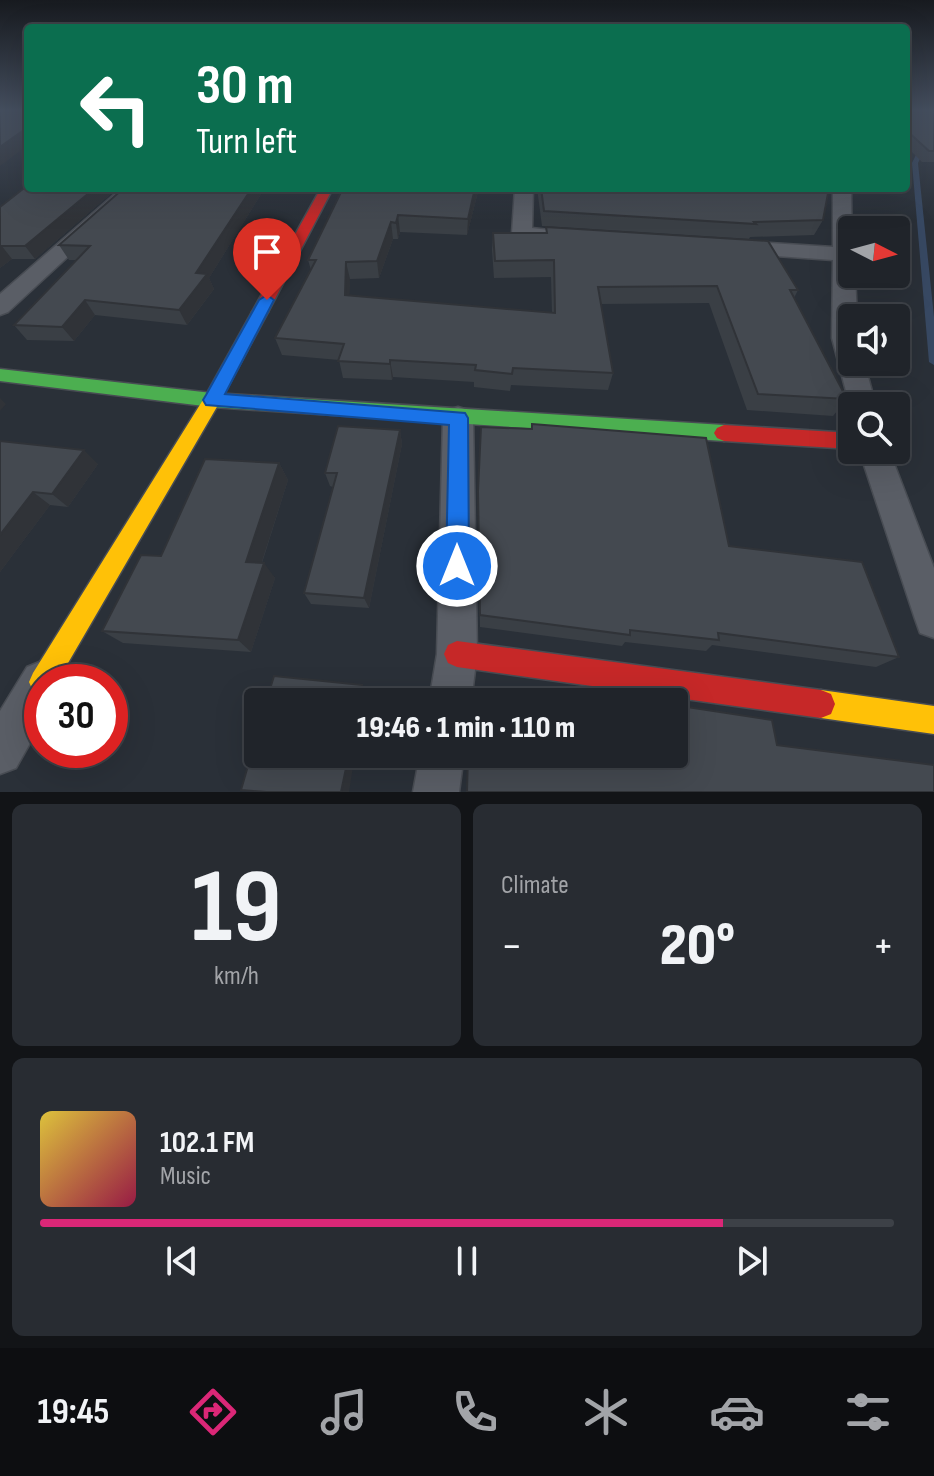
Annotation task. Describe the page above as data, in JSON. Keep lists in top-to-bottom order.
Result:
{
  "north": "right",
  "page": {
    "turn": ["30 m", "Turn left"],
    "limit": "30",
    "trip": "19:46 · 1 min · 110 m",
    "tile": [
      ["19", "km/h"],
      "Climate"
    ],
    "heat": ["−", "20°", "+"],
    "song": ["102.1 FM", "Music"],
    "tabs": "19:45"
  }
}
